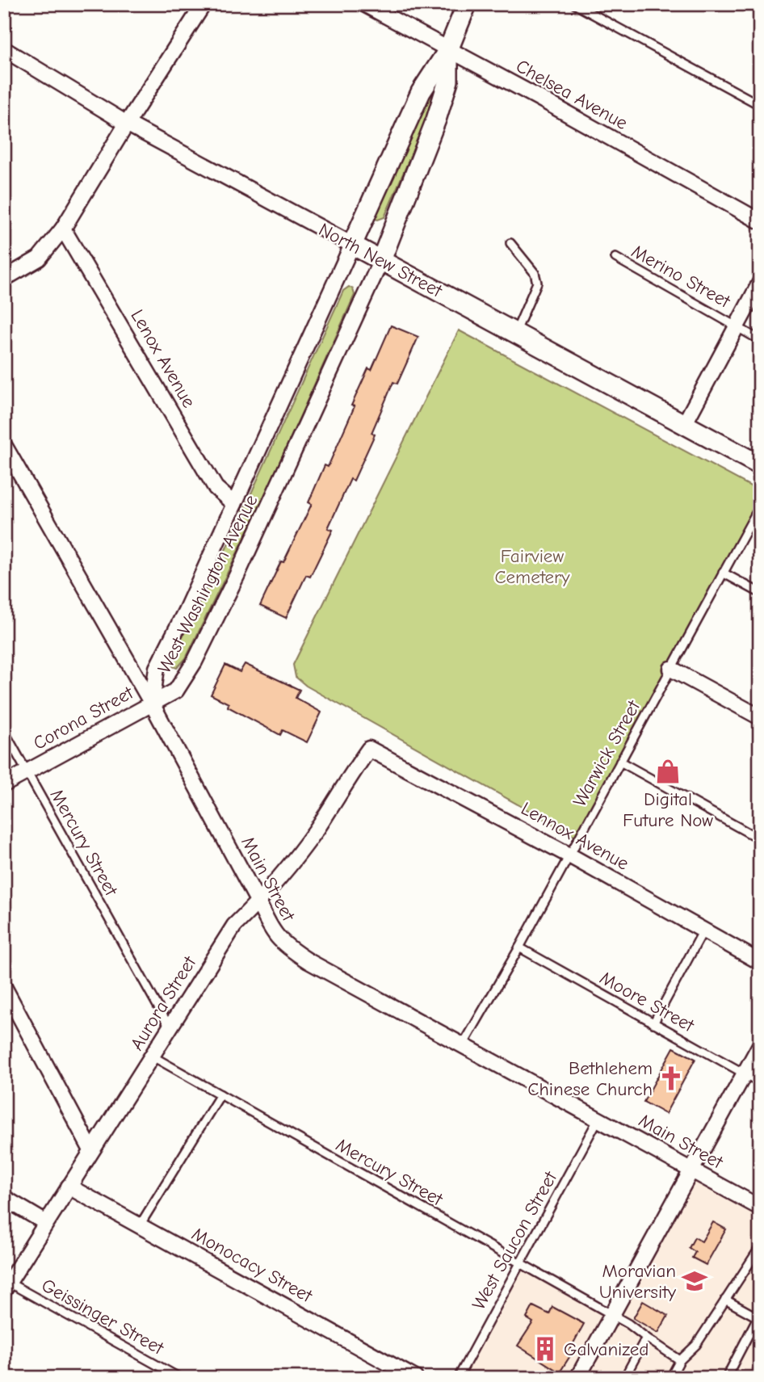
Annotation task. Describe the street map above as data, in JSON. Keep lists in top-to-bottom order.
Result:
{
  "streets": {
    "street": [
      "Chelsea Avenue",
      "North New Street",
      "Lenox Avenue",
      "West Washington Avenue",
      "Corona Street",
      "Lennox Avenue",
      "Main Street",
      "Aurora Street",
      "Monocacy Street"
    ],
    "lane": [
      "Merino Street",
      "Warwick Street",
      "Mercury Street",
      "Moore Street",
      "West Saucon Street",
      "Geissinger Street"
    ]
  },
  "crossings": [
    ["North New Street", "West Washington Avenue"],
    ["Lenox Avenue", "West Washington Avenue"],
    ["West Washington Avenue", "Corona Street"],
    ["West Washington Avenue", "Main Street"],
    ["Corona Street", "Mercury Street"],
    ["Corona Street", "Main Street"],
    ["Warwick Street", "Lennox Avenue"],
    ["Warwick Street", "Main Street"],
    ["Warwick Street", "Moore Street"],
    ["Lennox Avenue", "Aurora Street"],
    ["Mercury Street", "Aurora Street"],
    ["Mercury Street", "West Saucon Street"],
    ["Main Street", "Aurora Street"],
    ["Main Street", "West Saucon Street"],
    ["Aurora Street", "Monocacy Street"],
    ["Aurora Street", "Geissinger Street"]
  ],
  "parks": ["Fairview Cemetery"],
  "places": {
    "shop": ["Digital Future Now"],
    "church": ["Bethlehem Chinese Church"],
    "school or university": ["Moravian University"],
    "building": ["Galvanized"]
  }
}
